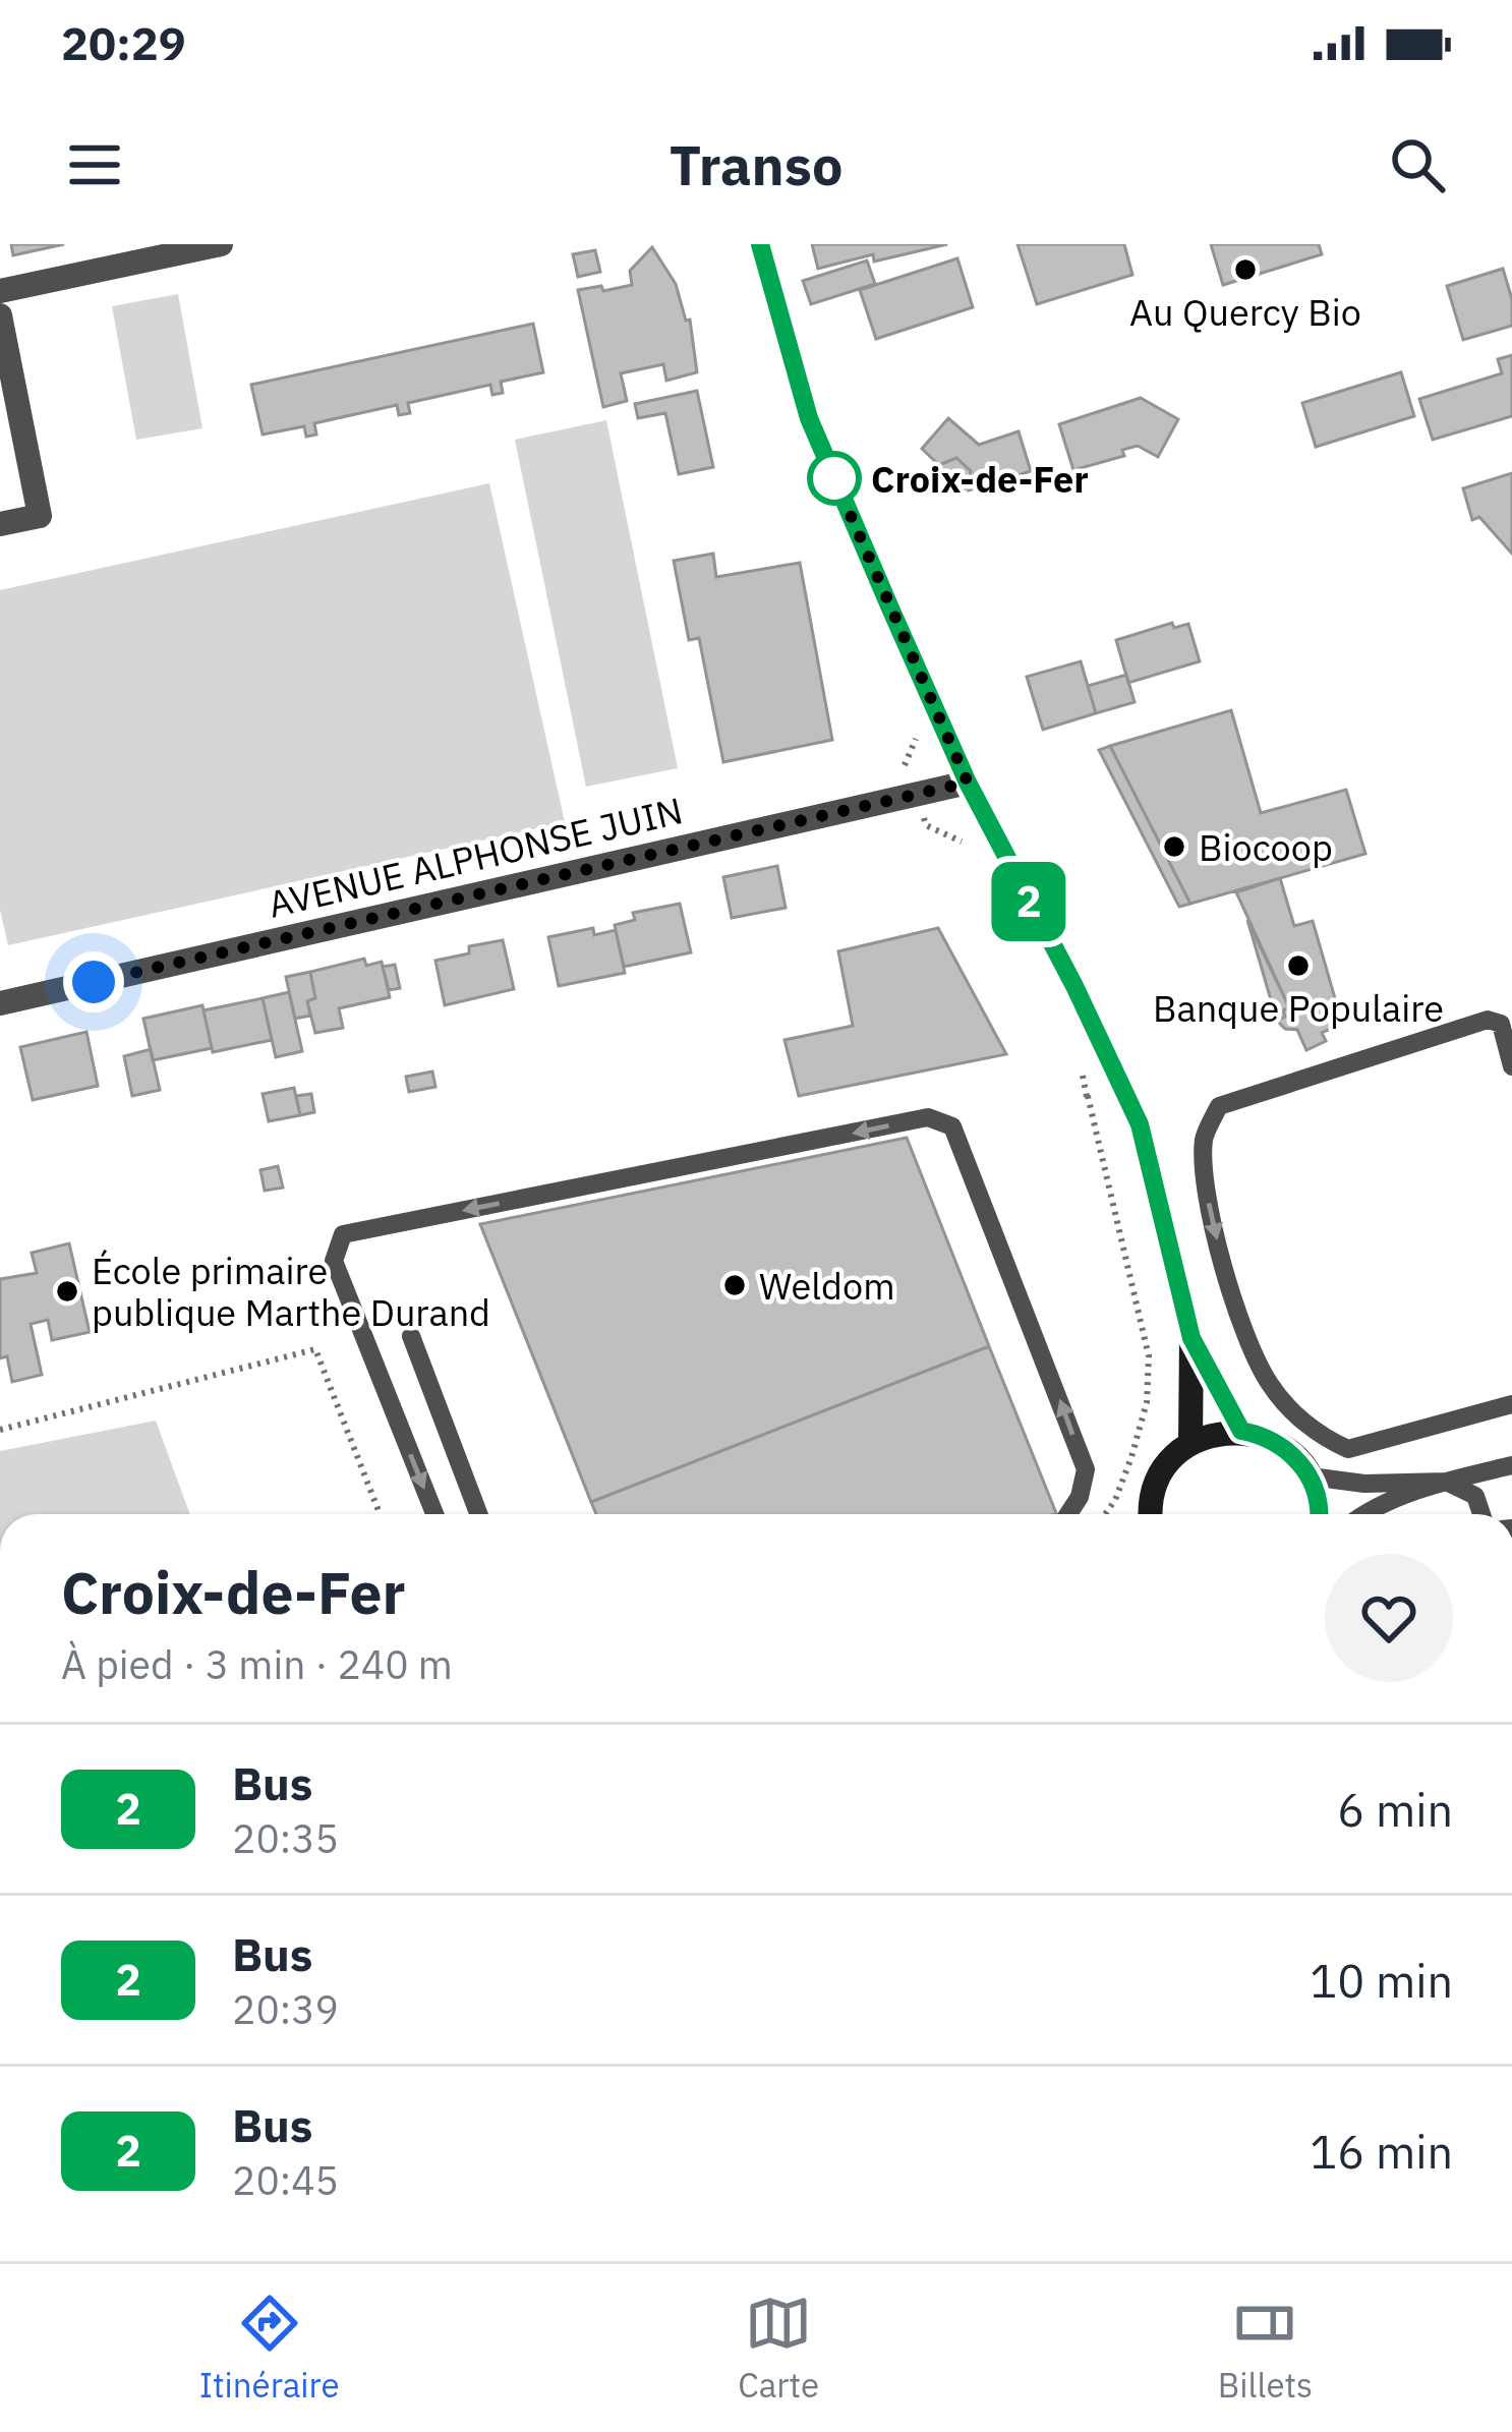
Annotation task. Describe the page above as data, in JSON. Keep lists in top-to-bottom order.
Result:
{
  "streets": {
    "street": ["AVENUE ALPHONSE JUIN"]
  },
  "places": [
    "Au Quercy Bio",
    "Croix-de-Fer",
    "Biocoop",
    "Banque Populaire",
    "Weldom",
    "École primaire publique Marthe Durand"
  ],
  "lines": ["bus line 2"],
  "page": {
    "status": "20:29",
    "header": "Transo",
    "on_map": "2",
    "heading": ["Croix-de-Fer", "À pied · 3 min · 240 m"],
    "list": [
      {
        "mark": "2",
        "name": "Bus",
        "note": "20:35",
        "value": "6 min"
      },
      {
        "mark": "2",
        "name": "Bus",
        "note": "20:39",
        "value": "10 min"
      },
      {
        "mark": "2",
        "name": "Bus",
        "note": "20:45",
        "value": "16 min"
      }
    ],
    "tabs": ["Itinéraire", "Carte", "Billets"]
  }
}
